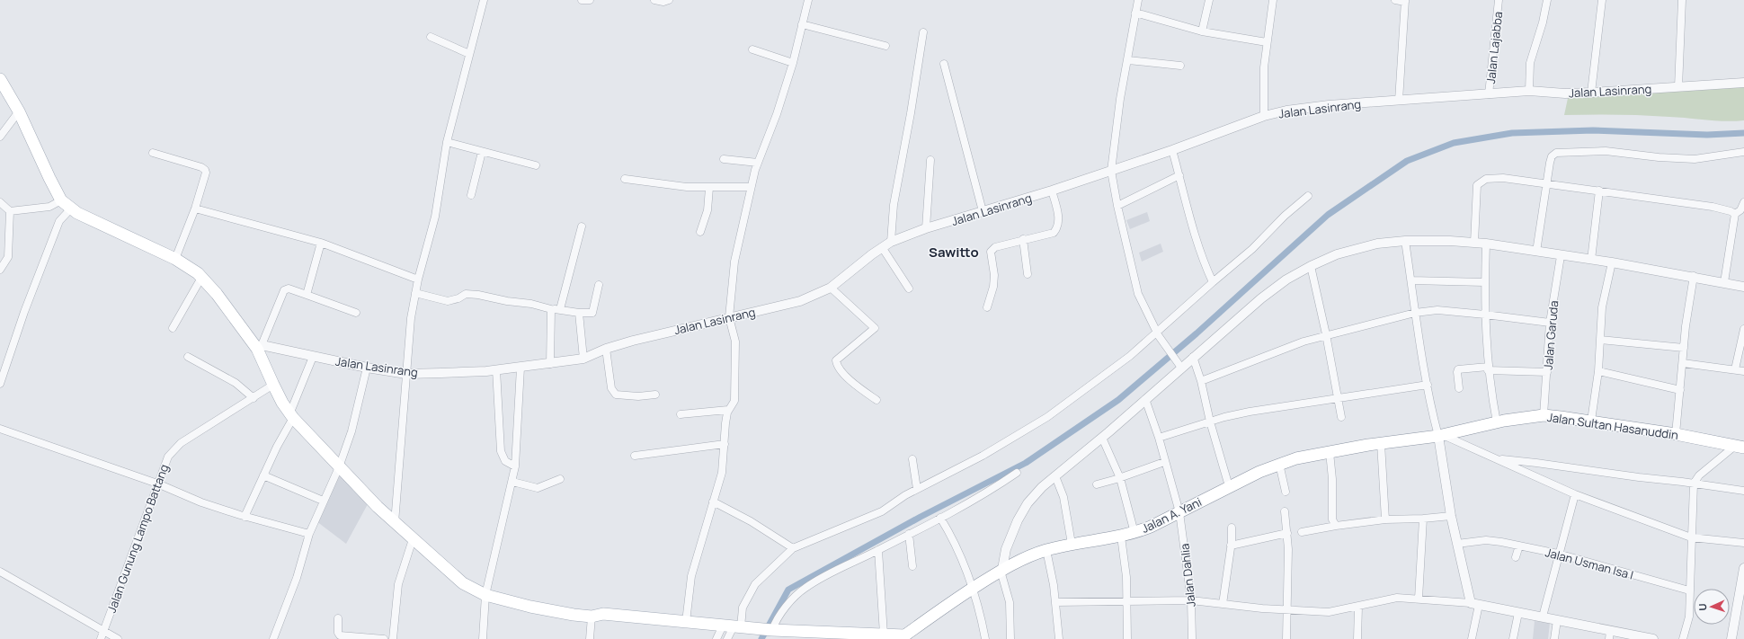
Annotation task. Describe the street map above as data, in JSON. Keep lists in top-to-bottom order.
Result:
{
  "streets": {
    "main road": ["Jalan Sultan Hasanuddin", "Jalan A. Yani"],
    "street": [
      "Jalan Lajabba",
      "Jalan Lasinrang",
      "Jalan Garuda",
      "Jalan Gunung Lampo Battang",
      "Jalan Usman Isa I",
      "Jalan Dahlia"
    ]
  },
  "crossings": [
    ["Jalan Lajabba", "Jalan Lasinrang"],
    ["Jalan Garuda", "Jalan Sultan Hasanuddin"],
    ["Jalan Sultan Hasanuddin", "Jalan A. Yani"],
    ["Jalan A. Yani", "Jalan Dahlia"]
  ],
  "districts": ["Sawitto"],
  "north": "left"
}
